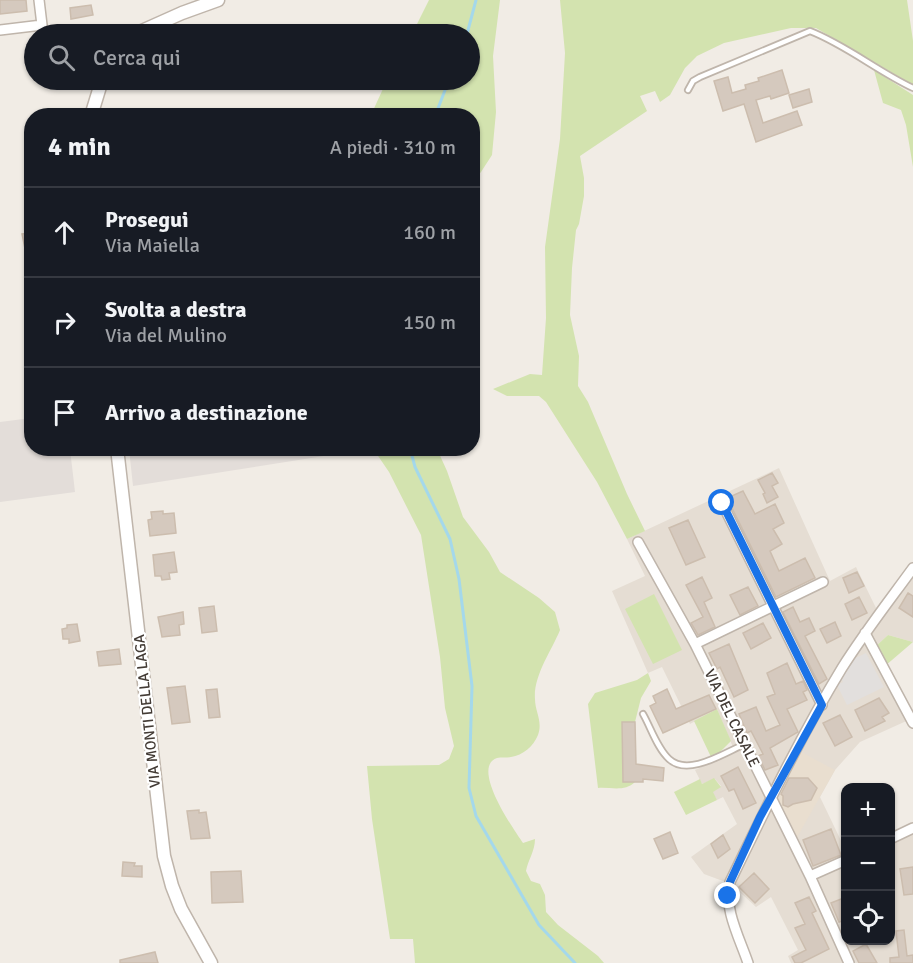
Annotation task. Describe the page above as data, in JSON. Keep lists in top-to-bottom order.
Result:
{
  "streets": {
    "street": ["VIA MONTI DELLA LAGA", "VIA DEL CASALE"]
  },
  "page": {
    "search": "Cerca qui",
    "heading": ["4 min", "A piedi · 310 m"],
    "list": [
      ["Prosegui", "Via Maiella", "160 m"],
      ["Svolta a destra", "Via del Mulino", "150 m"],
      "Arrivo a destinazione"
    ],
    "map_buttons": ["+", "−"]
  }
}
